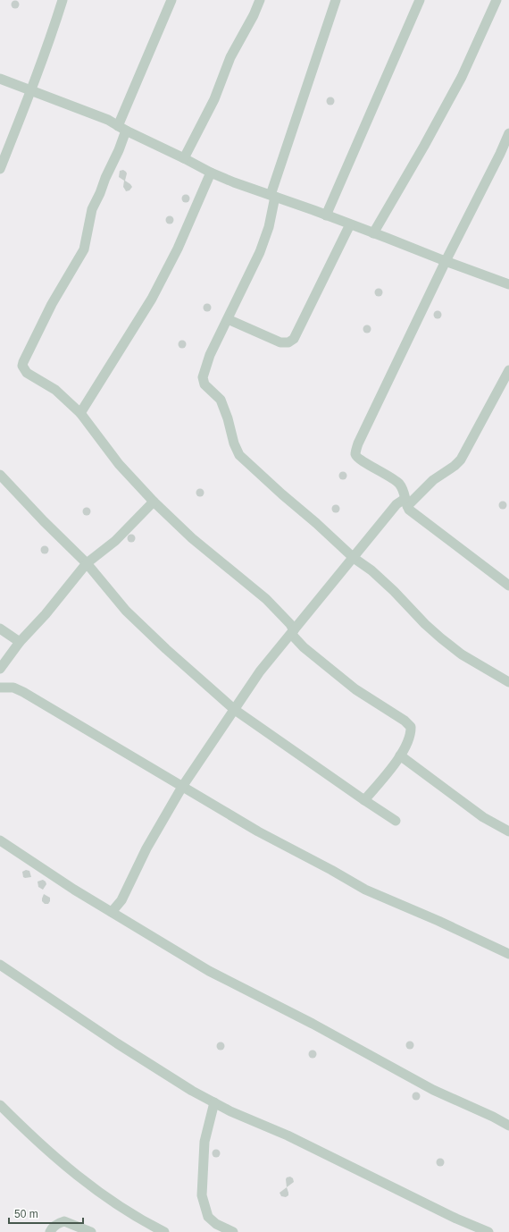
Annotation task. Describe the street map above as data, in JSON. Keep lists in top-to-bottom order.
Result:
{
  "scale_bar": "50 m"
}
